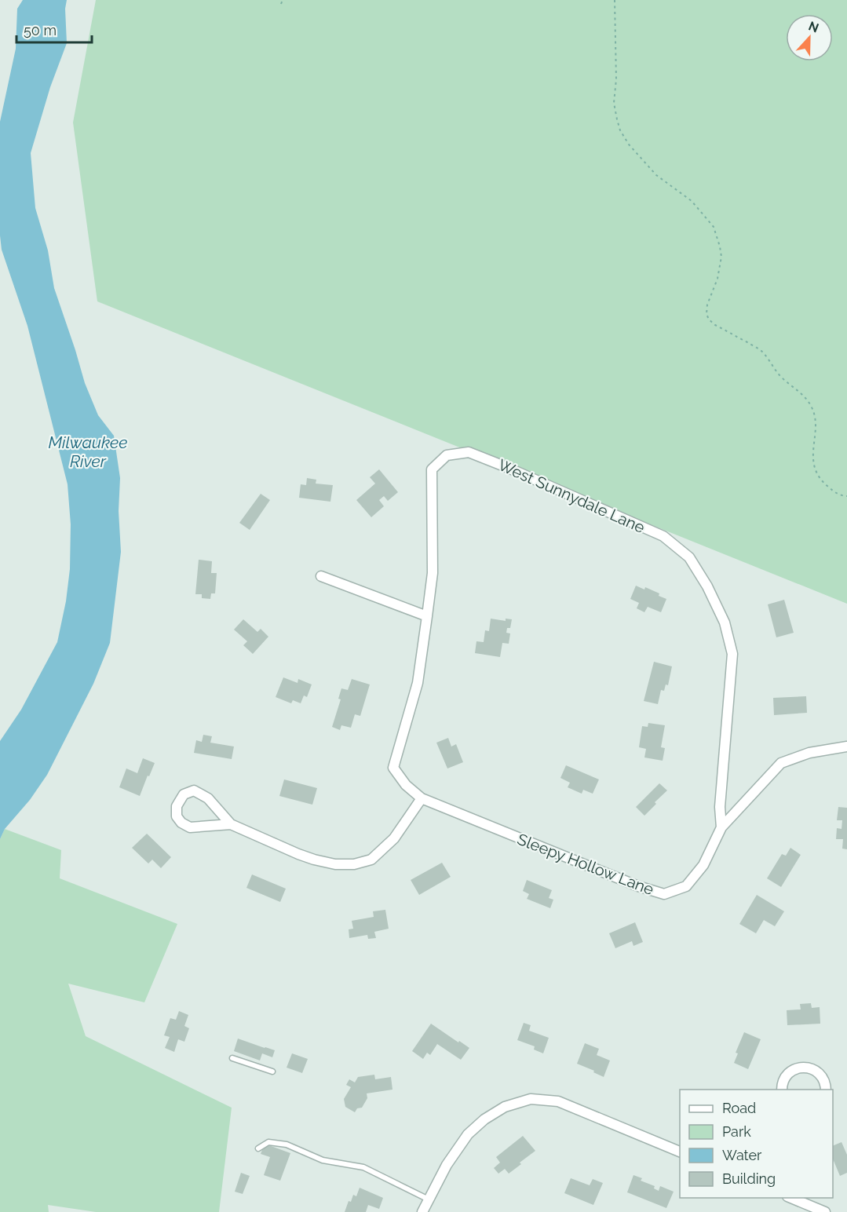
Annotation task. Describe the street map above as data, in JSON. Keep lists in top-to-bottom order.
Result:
{
  "streets": {
    "street": ["West Sunnydale Lane", "Sleepy Hollow Lane"]
  },
  "crossings": [
    ["West Sunnydale Lane", "Sleepy Hollow Lane"]
  ],
  "water": ["Milwaukee River"],
  "legend": [
    "Road",
    "Park",
    "Water",
    "Building"
  ],
  "scale_bar": "50 m",
  "north": "top"
}
